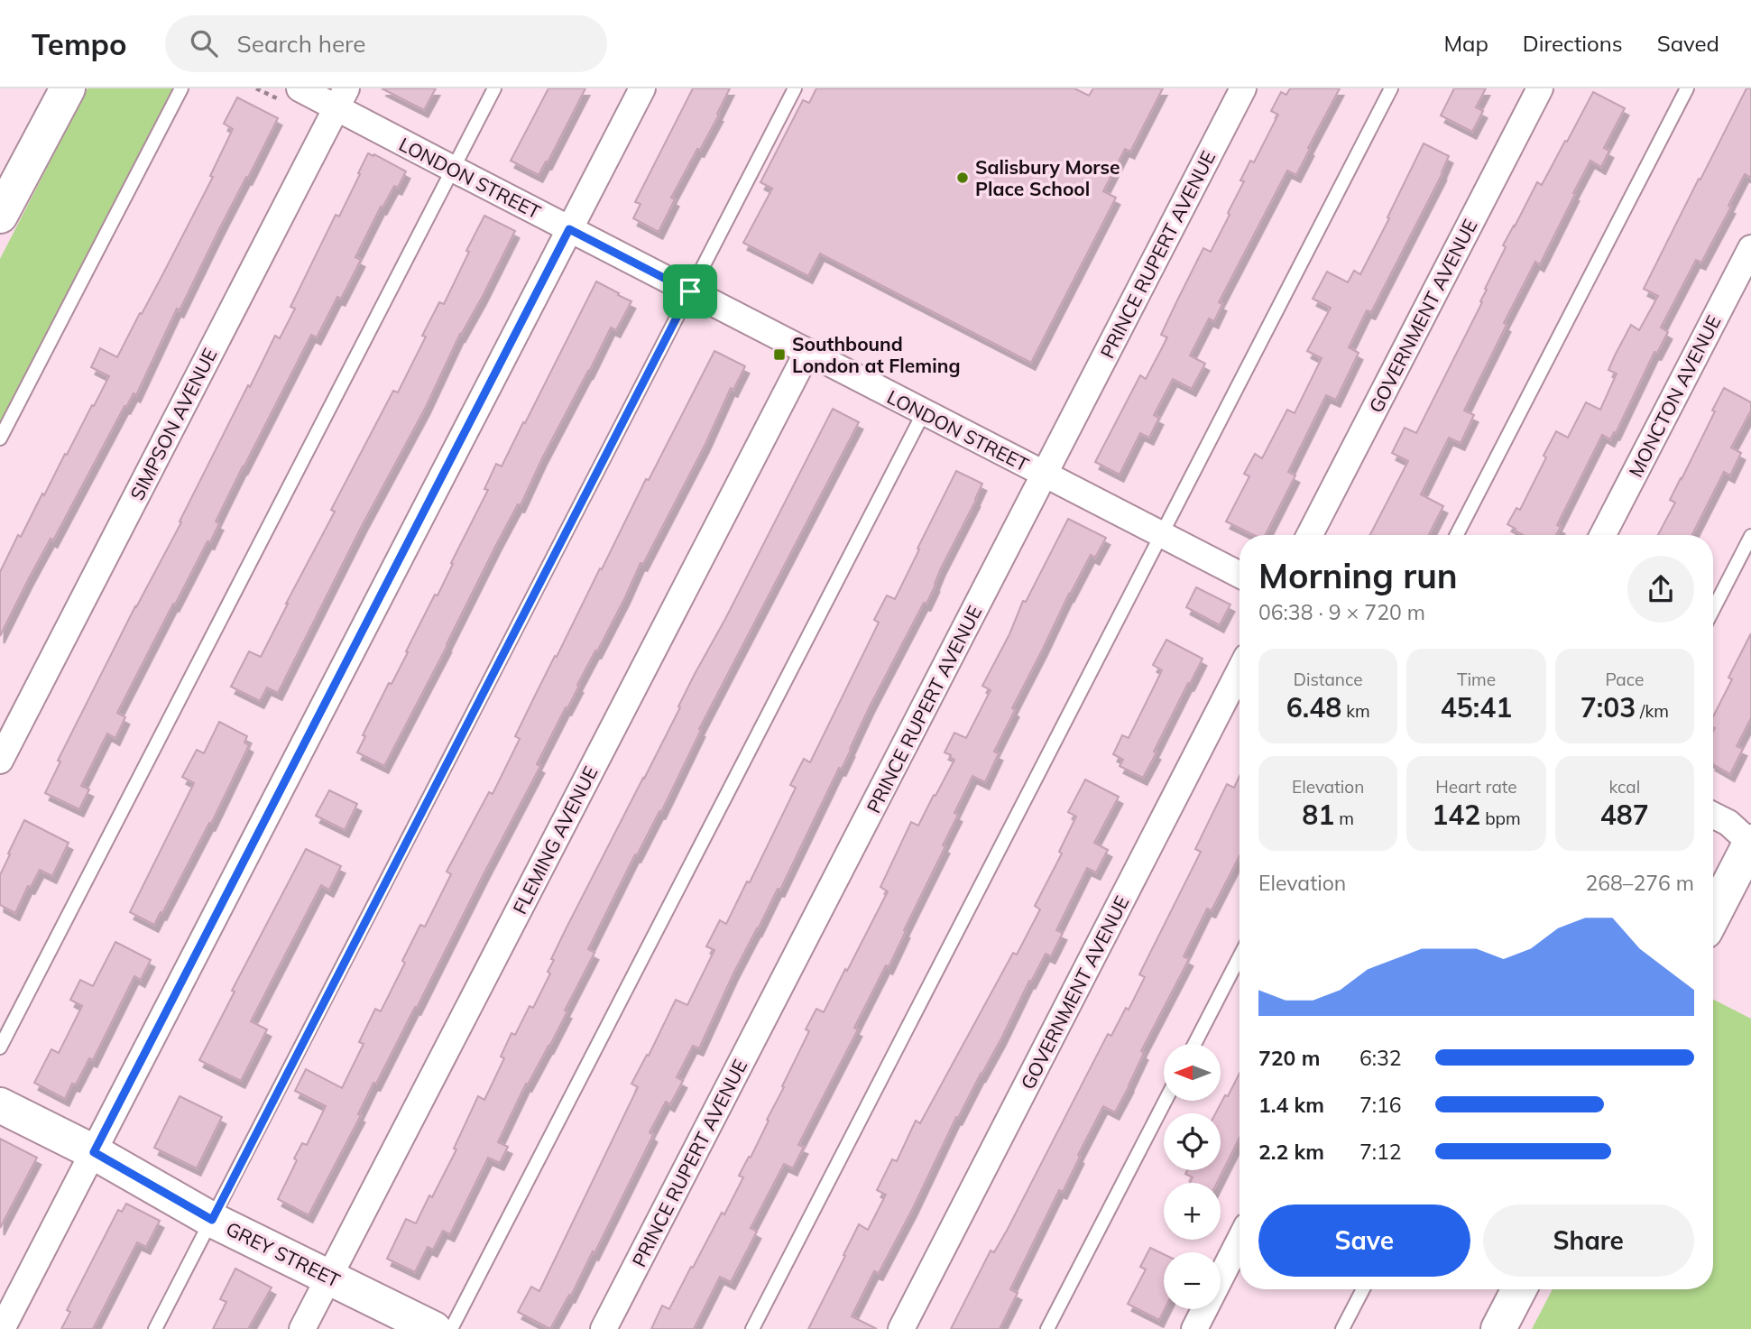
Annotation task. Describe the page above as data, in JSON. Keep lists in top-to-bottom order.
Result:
{
  "streets": {
    "street": [
      "LONDON STREET",
      "PRINCE RUPERT AVENUE",
      "GOVERNMENT AVENUE",
      "MONCTON AVENUE",
      "SIMPSON AVENUE",
      "FLEMING AVENUE",
      "GREY STREET"
    ]
  },
  "crossings": [
    ["LONDON STREET", "PRINCE RUPERT AVENUE"],
    ["LONDON STREET", "SIMPSON AVENUE"],
    ["LONDON STREET", "FLEMING AVENUE"],
    ["FLEMING AVENUE", "GREY STREET"]
  ],
  "places": {
    "other": ["Salisbury Morse Place School"],
    "transit": ["Southbound London at Fleming"]
  },
  "north": "left",
  "page": {
    "header": "Tempo",
    "search": "Search here",
    "nav": ["Map", "Directions", "Saved"],
    "heading": ["Morning run", "06:38 · 9 × 720 m"],
    "stats": [
      ["Distance", "6.48 km"],
      ["Time", "45:41"],
      ["Pace", "7:03 /km"],
      ["Elevation", "81 m"],
      ["Heart rate", "142 bpm"],
      ["kcal", "487"]
    ],
    "chart": ["Elevation", "268–276 m"],
    "list": [
      {
        "name": "720 m",
        "note": "6:32"
      },
      {
        "name": "1.4 km",
        "note": "7:16"
      },
      {
        "name": "2.2 km",
        "note": "7:12"
      }
    ],
    "map_buttons": ["+", "−"],
    "buttons": ["Save", "Share"]
  }
}
